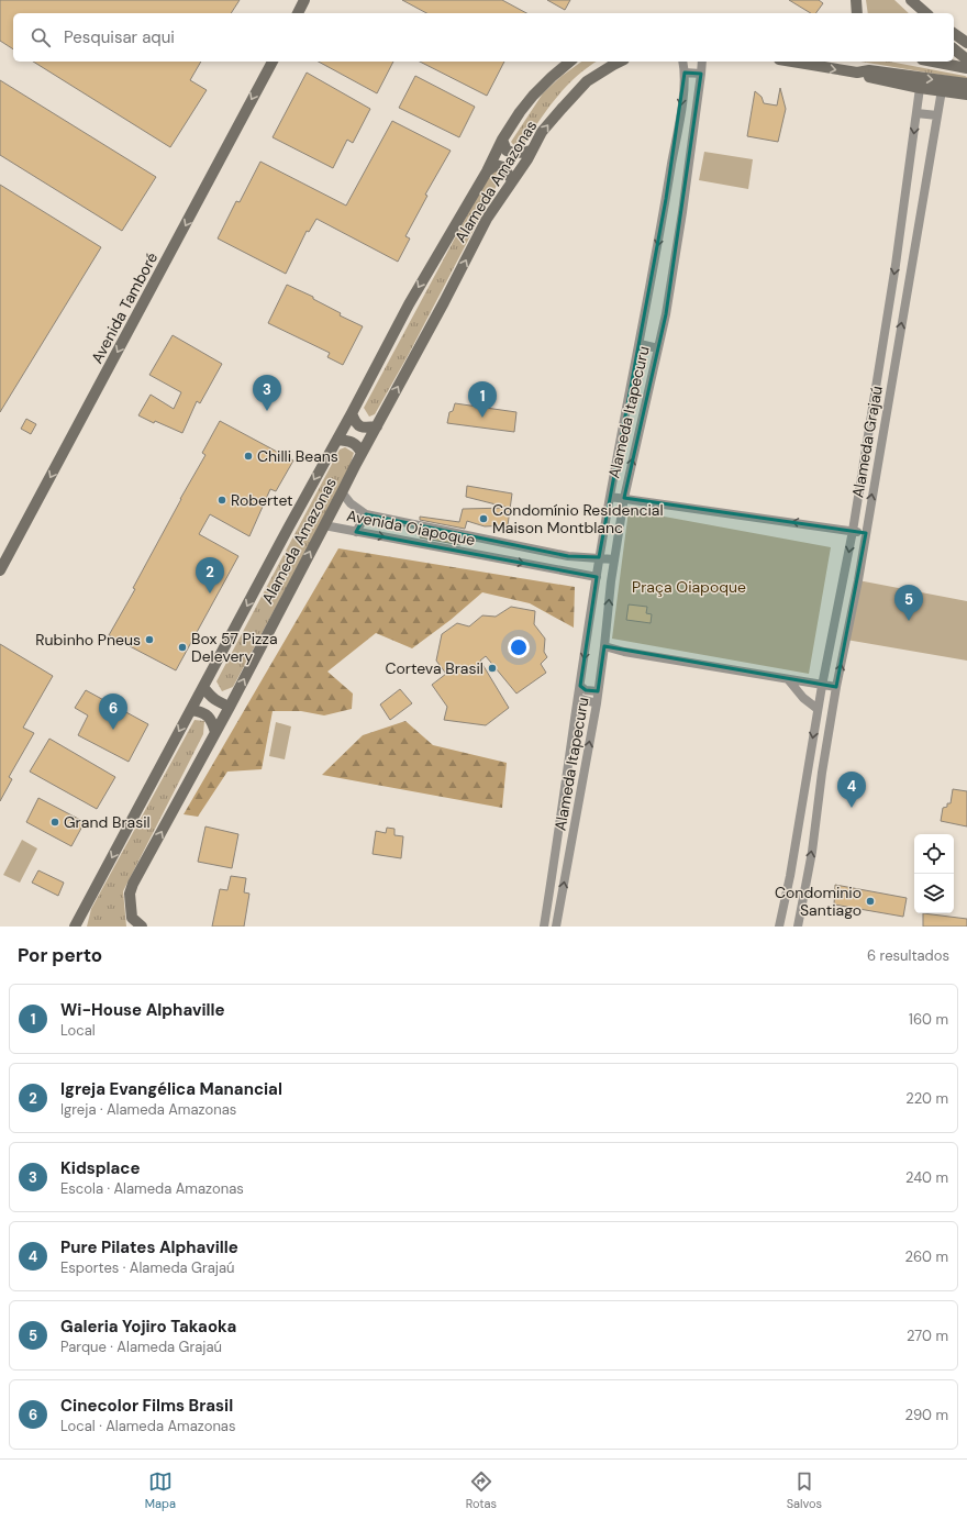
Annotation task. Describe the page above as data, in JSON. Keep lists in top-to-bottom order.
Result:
{
  "streets": {
    "main road": ["Alameda Amazonas", "Avenida Tamboré"],
    "street": ["Alameda Itapecuru", "Alameda Grajaú", "Avenida Oiapoque"]
  },
  "crossings": [
    ["Alameda Amazonas", "Avenida Oiapoque"],
    ["Alameda Itapecuru", "Avenida Oiapoque"]
  ],
  "one_way": ["Avenida Tamboré"],
  "parks": ["Praça Oiapoque"],
  "places": [
    "Chilli Beans",
    "Robertet",
    "Condomínio Residencial Maison Montblanc",
    "Rubinho Pneus",
    "Box 57 Pizza Delevery",
    "Corteva Brasil",
    "Grand Brasil",
    "Condominio Santiago"
  ],
  "page": {
    "search": "Pesquisar aqui",
    "pins": [
      "3",
      "1",
      "2",
      "5",
      "6",
      "4"
    ],
    "heading": ["Por perto", "6 resultados"],
    "list": [
      {
        "mark": "1",
        "name": "Wi-House Alphaville",
        "note": "Local",
        "value": "160 m"
      },
      {
        "mark": "2",
        "name": "Igreja Evangélica Manancial",
        "note": "Igreja · Alameda Amazonas",
        "value": "220 m"
      },
      {
        "mark": "3",
        "name": "Kidsplace",
        "note": "Escola · Alameda Amazonas",
        "value": "240 m"
      },
      {
        "mark": "4",
        "name": "Pure Pilates Alphaville",
        "note": "Esportes · Alameda Grajaú",
        "value": "260 m"
      },
      {
        "mark": "5",
        "name": "Galeria Yojiro Takaoka",
        "note": "Parque · Alameda Grajaú",
        "value": "270 m"
      },
      {
        "mark": "6",
        "name": "Cinecolor Films Brasil",
        "note": "Local · Alameda Amazonas",
        "value": "290 m"
      }
    ],
    "nav": ["Mapa", "Rotas", "Salvos"]
  }
}
